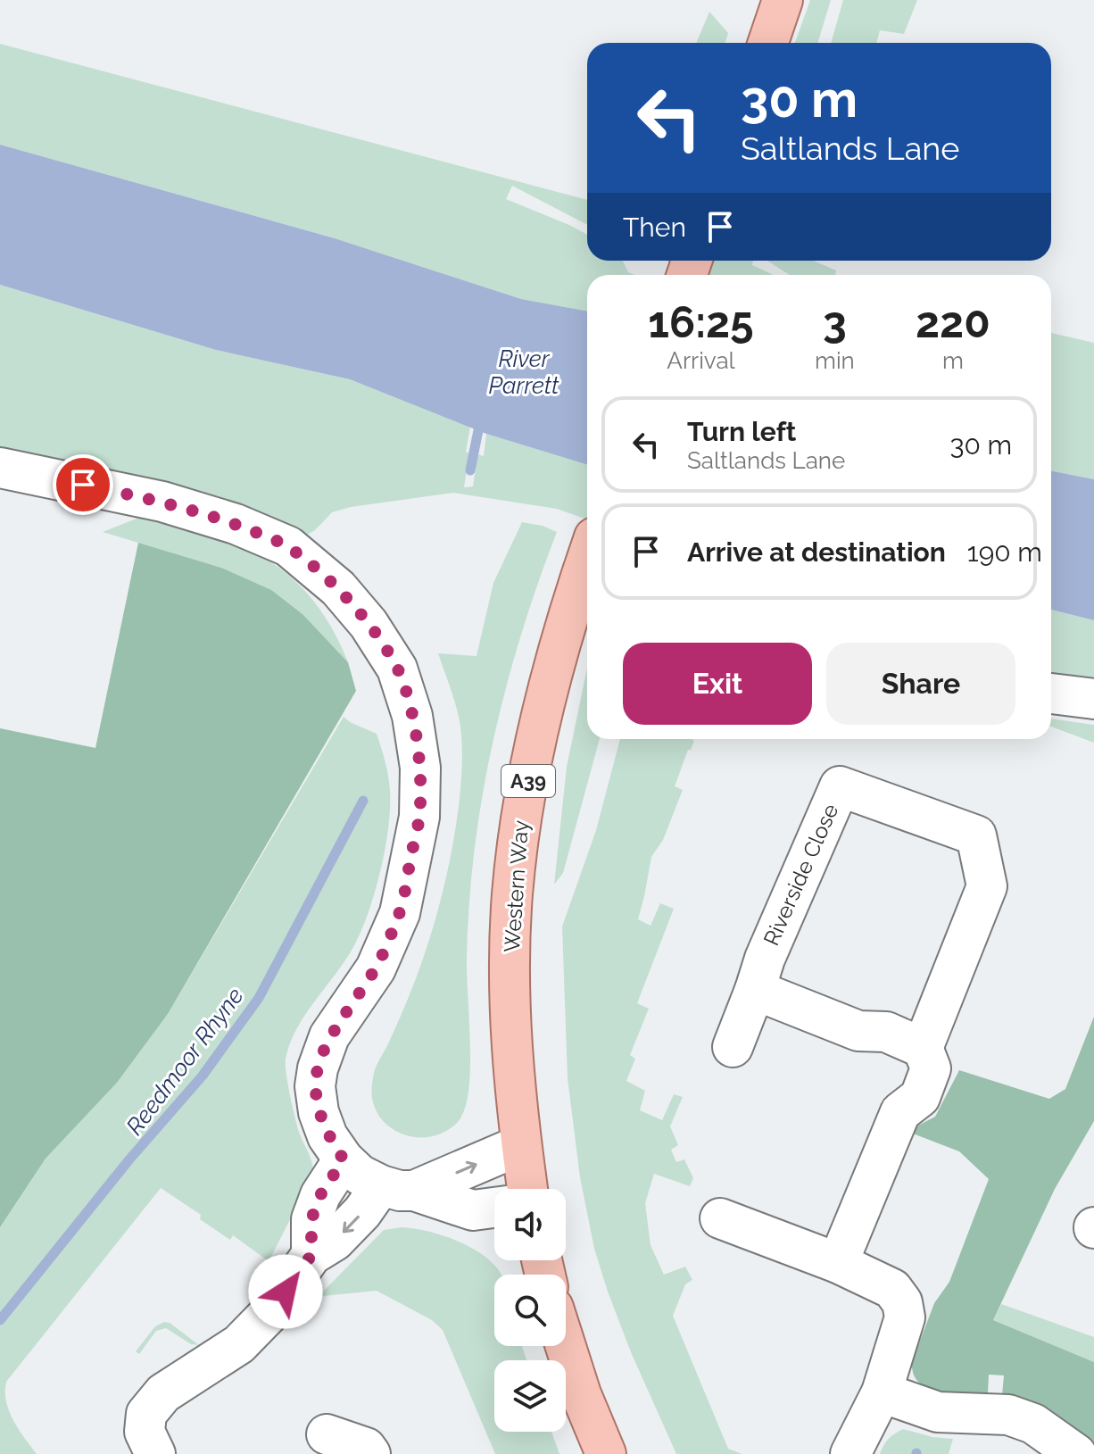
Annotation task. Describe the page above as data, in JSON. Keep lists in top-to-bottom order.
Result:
{
  "streets": {
    "main road": ["A39", "Western Way"],
    "street": ["Riverside Close"]
  },
  "water": ["River Parrett", "Reedmoor Rhyne"],
  "page": {
    "turn": ["30 m", "Saltlands Lane"],
    "then": "Then",
    "eta": [
      "16:25",
      "Arrival",
      "3",
      "min",
      "220",
      "m"
    ],
    "list": [
      {
        "name": "Turn left",
        "note": "Saltlands Lane",
        "value": "30 m"
      },
      {
        "name": "Arrive at destination",
        "value": "190 m"
      }
    ],
    "buttons": ["Exit", "Share"]
  }
}
